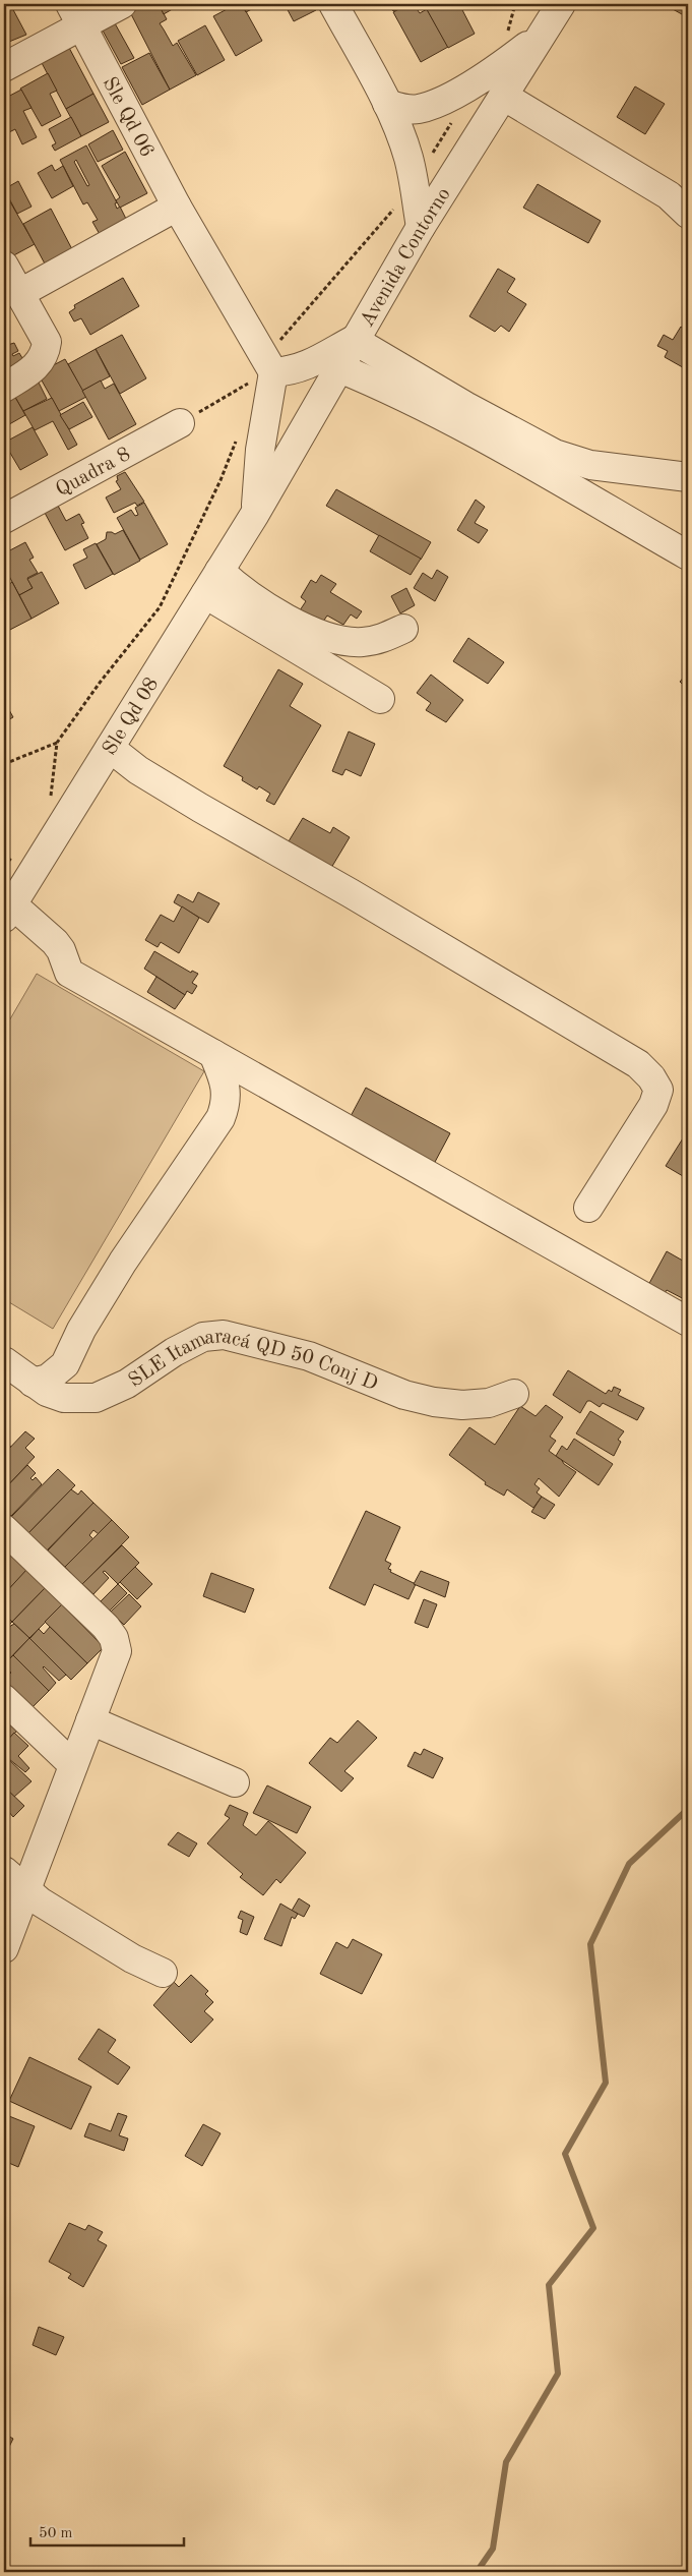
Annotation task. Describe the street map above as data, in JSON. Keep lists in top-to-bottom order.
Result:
{
  "streets": {
    "street": [
      "Sle Qd 06",
      "Avenida Contorno",
      "Quadra 8",
      "Sle Qd 08",
      "SLE Itamaracá QD 50 Conj D"
    ]
  },
  "crossings": [
    ["Avenida Contorno", "Sle Qd 08"]
  ],
  "scale_bar": "50 m"
}
